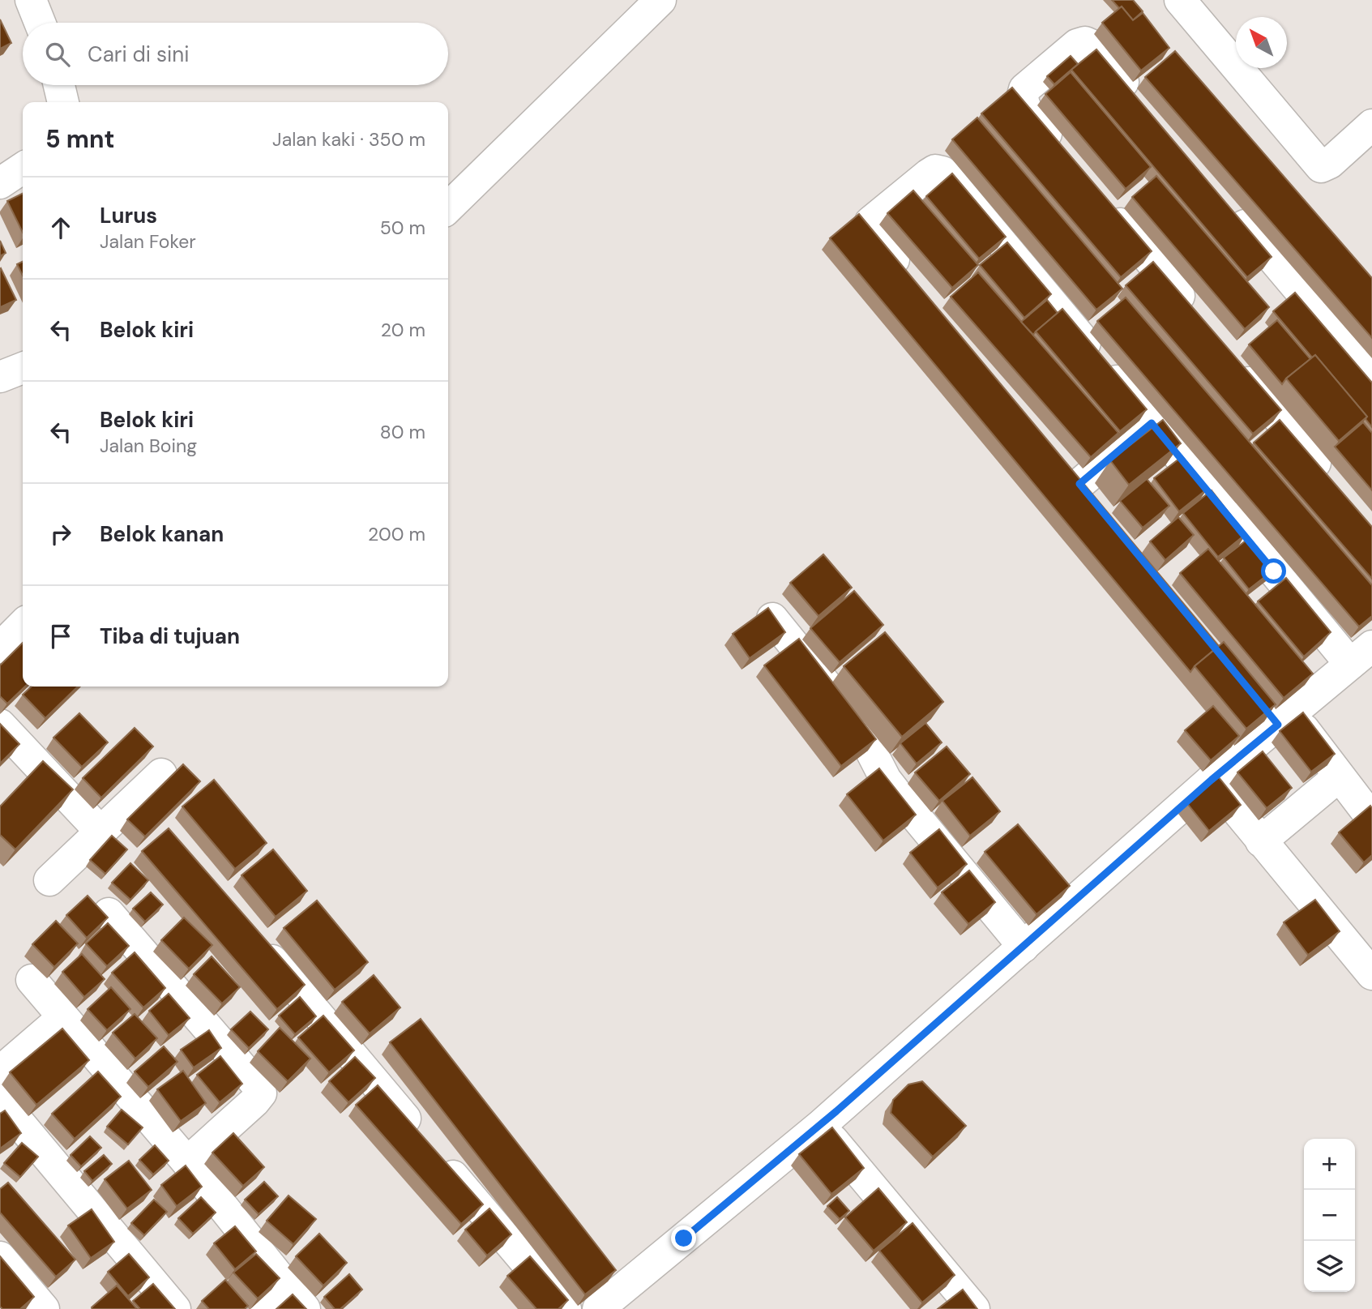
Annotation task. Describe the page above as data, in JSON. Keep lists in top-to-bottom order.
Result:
{
  "north": "top left",
  "page": {
    "search": "Cari di sini",
    "heading": ["5 mnt", "Jalan kaki · 350 m"],
    "list": [
      ["Lurus", "Jalan Foker", "50 m"],
      ["Belok kiri", "20 m"],
      ["Belok kiri", "Jalan Boing", "80 m"],
      ["Belok kanan", "200 m"],
      "Tiba di tujuan"
    ],
    "map_buttons": ["+", "−"]
  }
}
